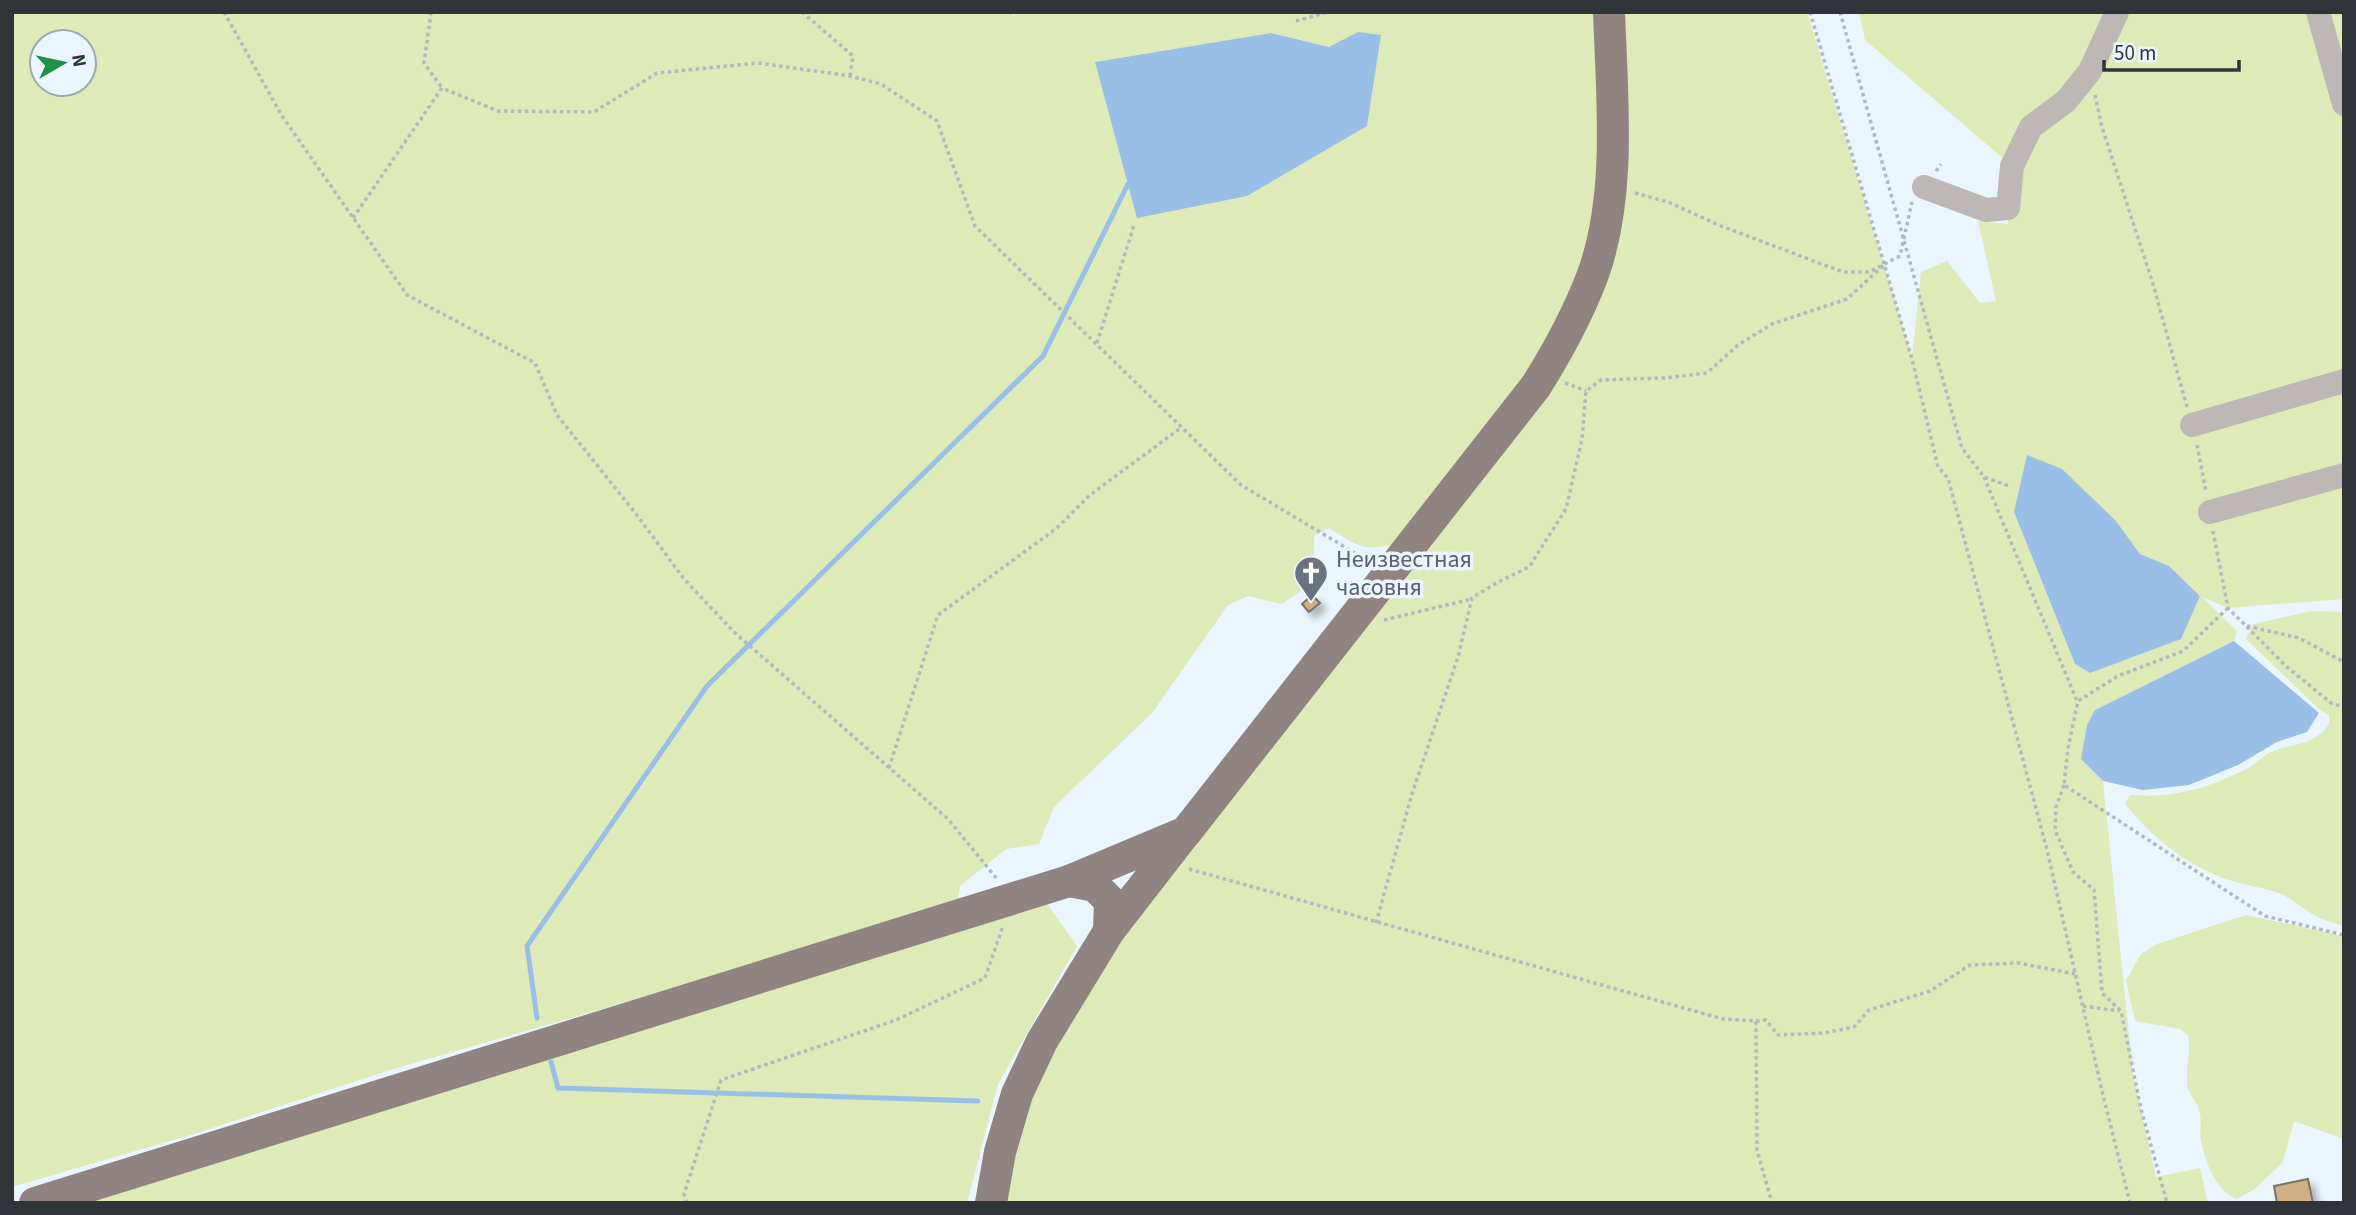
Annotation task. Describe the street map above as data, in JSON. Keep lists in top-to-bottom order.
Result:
{
  "places": {
    "church": ["Неизвестная часовня"]
  },
  "scale_bar": "50 m",
  "north": "right"
}
